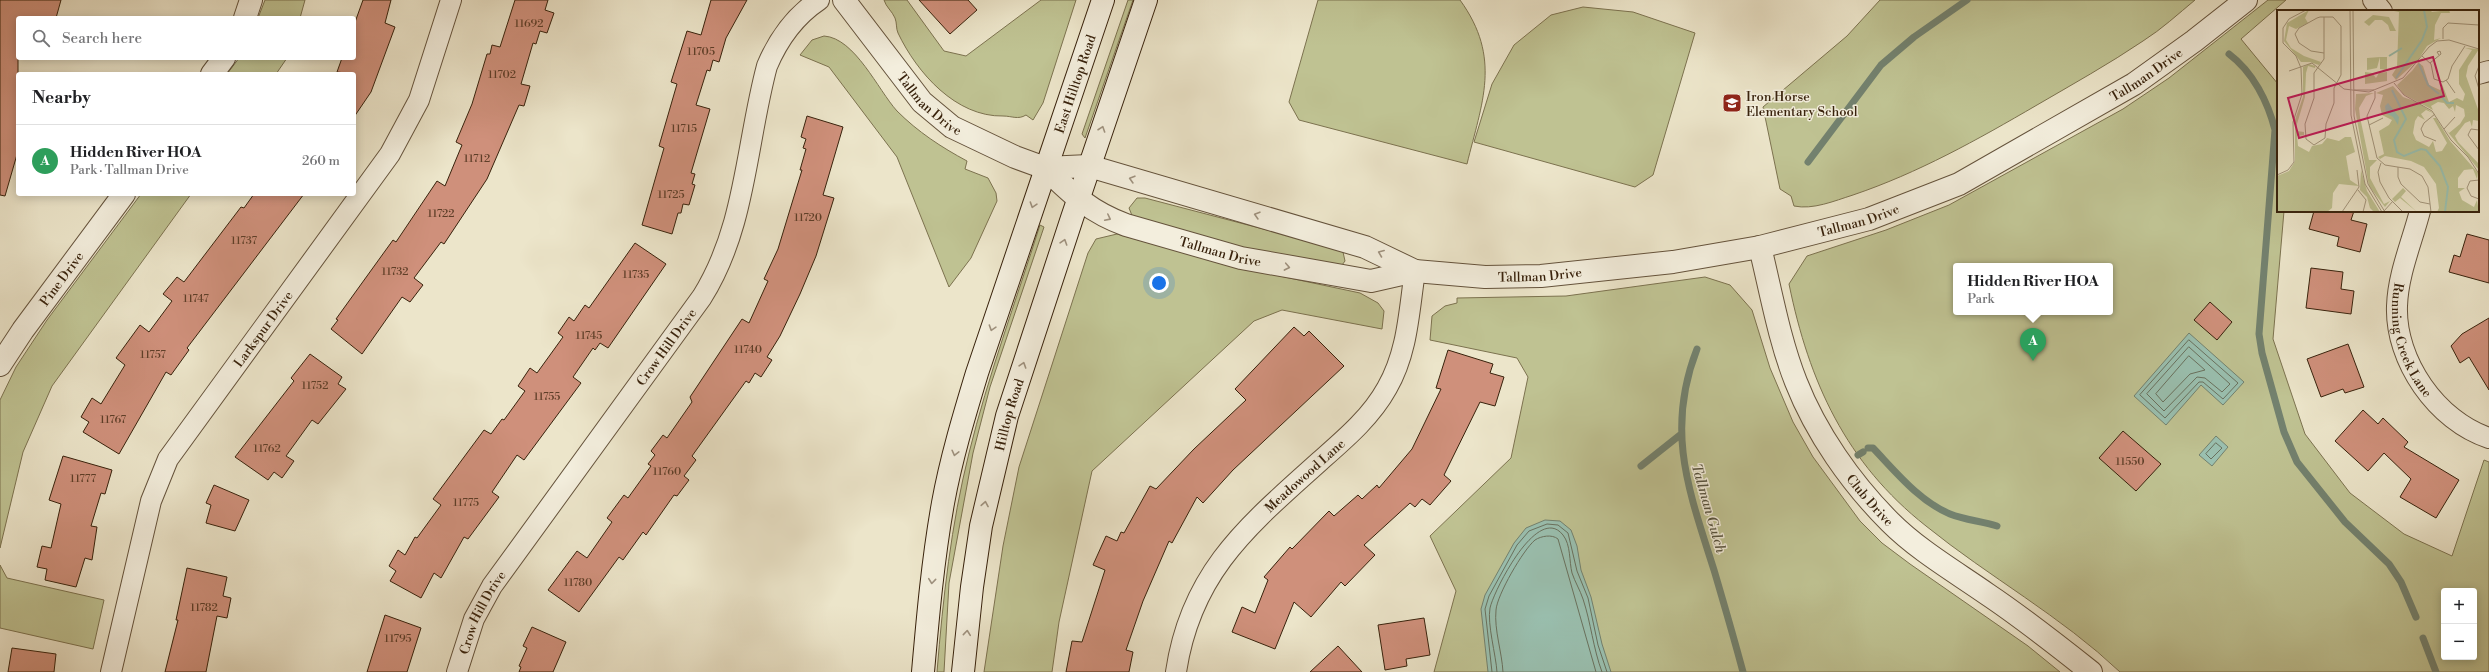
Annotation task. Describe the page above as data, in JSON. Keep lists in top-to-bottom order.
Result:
{
  "streets": {
    "street": [
      "Tallman Drive",
      "East Hilltop Road",
      "Pine Drive",
      "Larkspur Drive",
      "Running Creek Lane",
      "Crow Hill Drive",
      "Hilltop Road",
      "Meadowood Lane",
      "Club Drive"
    ]
  },
  "crossings": [
    ["Tallman Drive", "East Hilltop Road"],
    ["Tallman Drive", "Hilltop Road"],
    ["Tallman Drive", "Meadowood Lane"],
    ["Tallman Drive", "Club Drive"]
  ],
  "water": ["Tallman Gulch"],
  "places": {
    "school or university": ["Iron Horse Elementary School"]
  },
  "house_numbers": [
    "11692",
    "11705",
    "11702",
    "11715",
    "11712",
    "11725",
    "11722",
    "11720",
    "11737",
    "11732",
    "11735",
    "11747",
    "11745",
    "11740",
    "11757",
    "11752",
    "11755",
    "11767",
    "11762",
    "11550",
    "11760",
    "11777",
    "11775",
    "11780",
    "11782",
    "11795"
  ],
  "page": {
    "search": "Search here",
    "heading": "Nearby",
    "list": [
      {
        "mark": "A",
        "name": "Hidden River HOA",
        "note": "Park · Tallman Drive",
        "value": "260 m"
      }
    ],
    "popup": ["Hidden River HOA", "Park"],
    "pins": "A",
    "map_buttons": ["+", "−"]
  }
}
